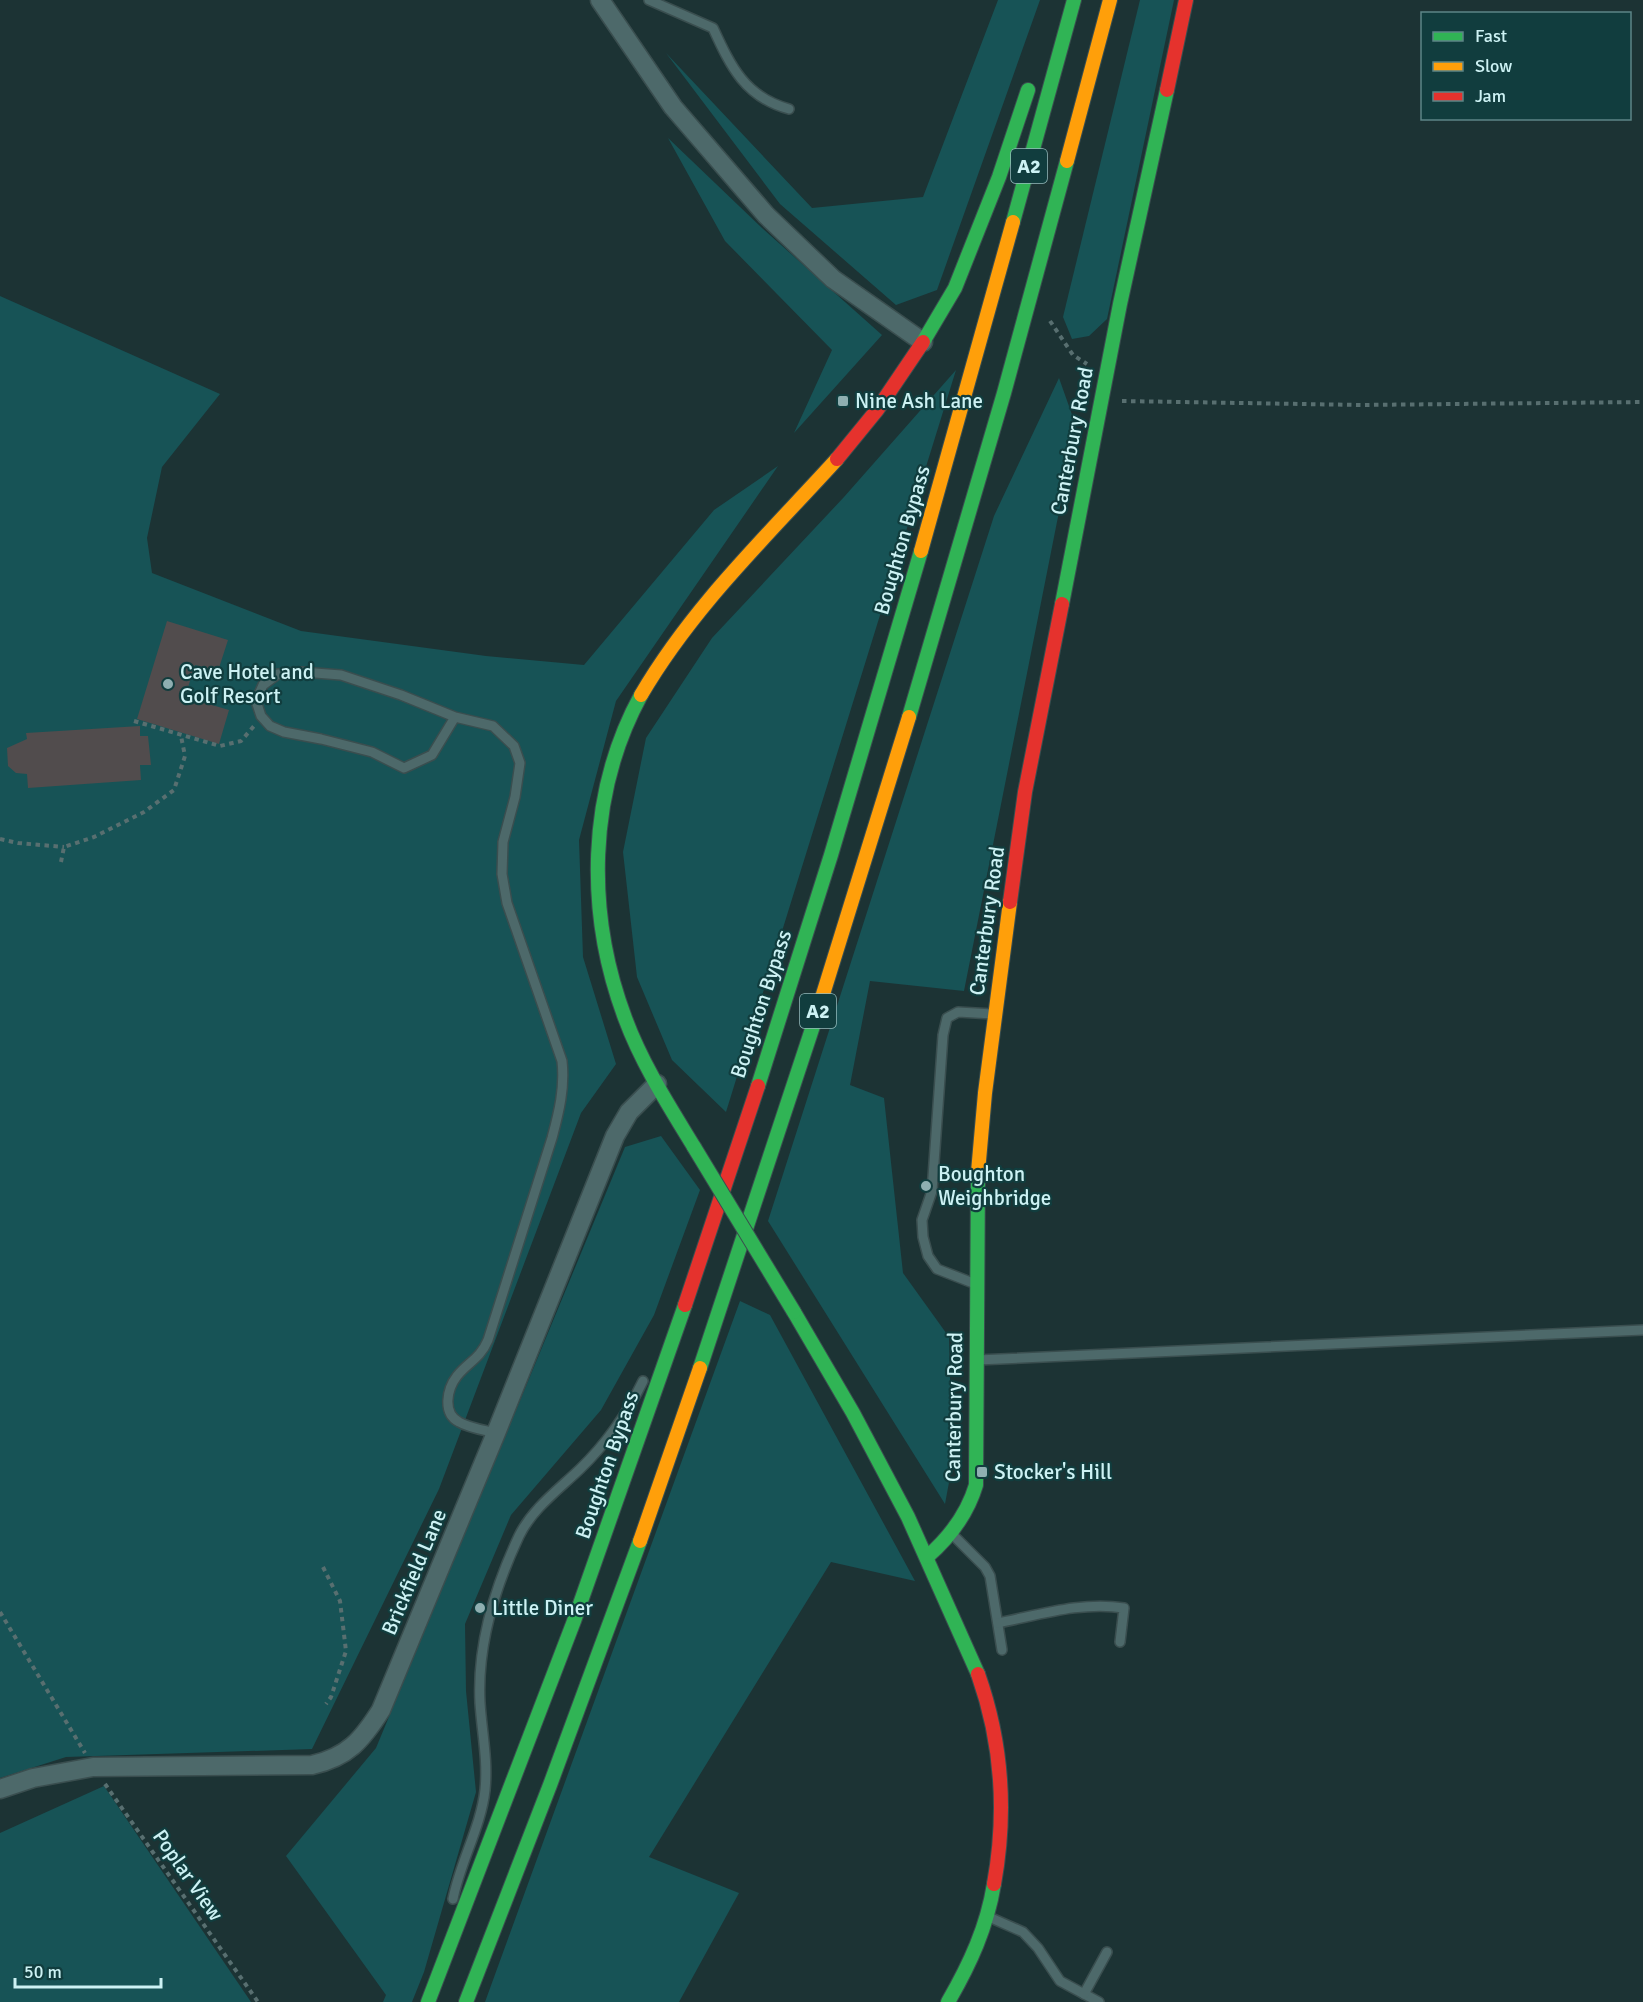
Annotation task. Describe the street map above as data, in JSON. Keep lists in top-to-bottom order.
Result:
{
  "streets": {
    "main road": ["A2", "Canterbury Road", "Boughton Bypass"],
    "street": ["Brickfield Lane"],
    "path": ["Poplar View"]
  },
  "crossings": [
    ["Brickfield Lane", "Poplar View"]
  ],
  "places": {
    "transit": ["Nine Ash Lane", "Stocker's Hill"],
    "other": ["Cave Hotel and Golf Resort", "Boughton Weighbridge", "Little Diner"]
  },
  "legend": ["Fast", "Slow", "Jam"],
  "scale_bar": "50 m"
}
